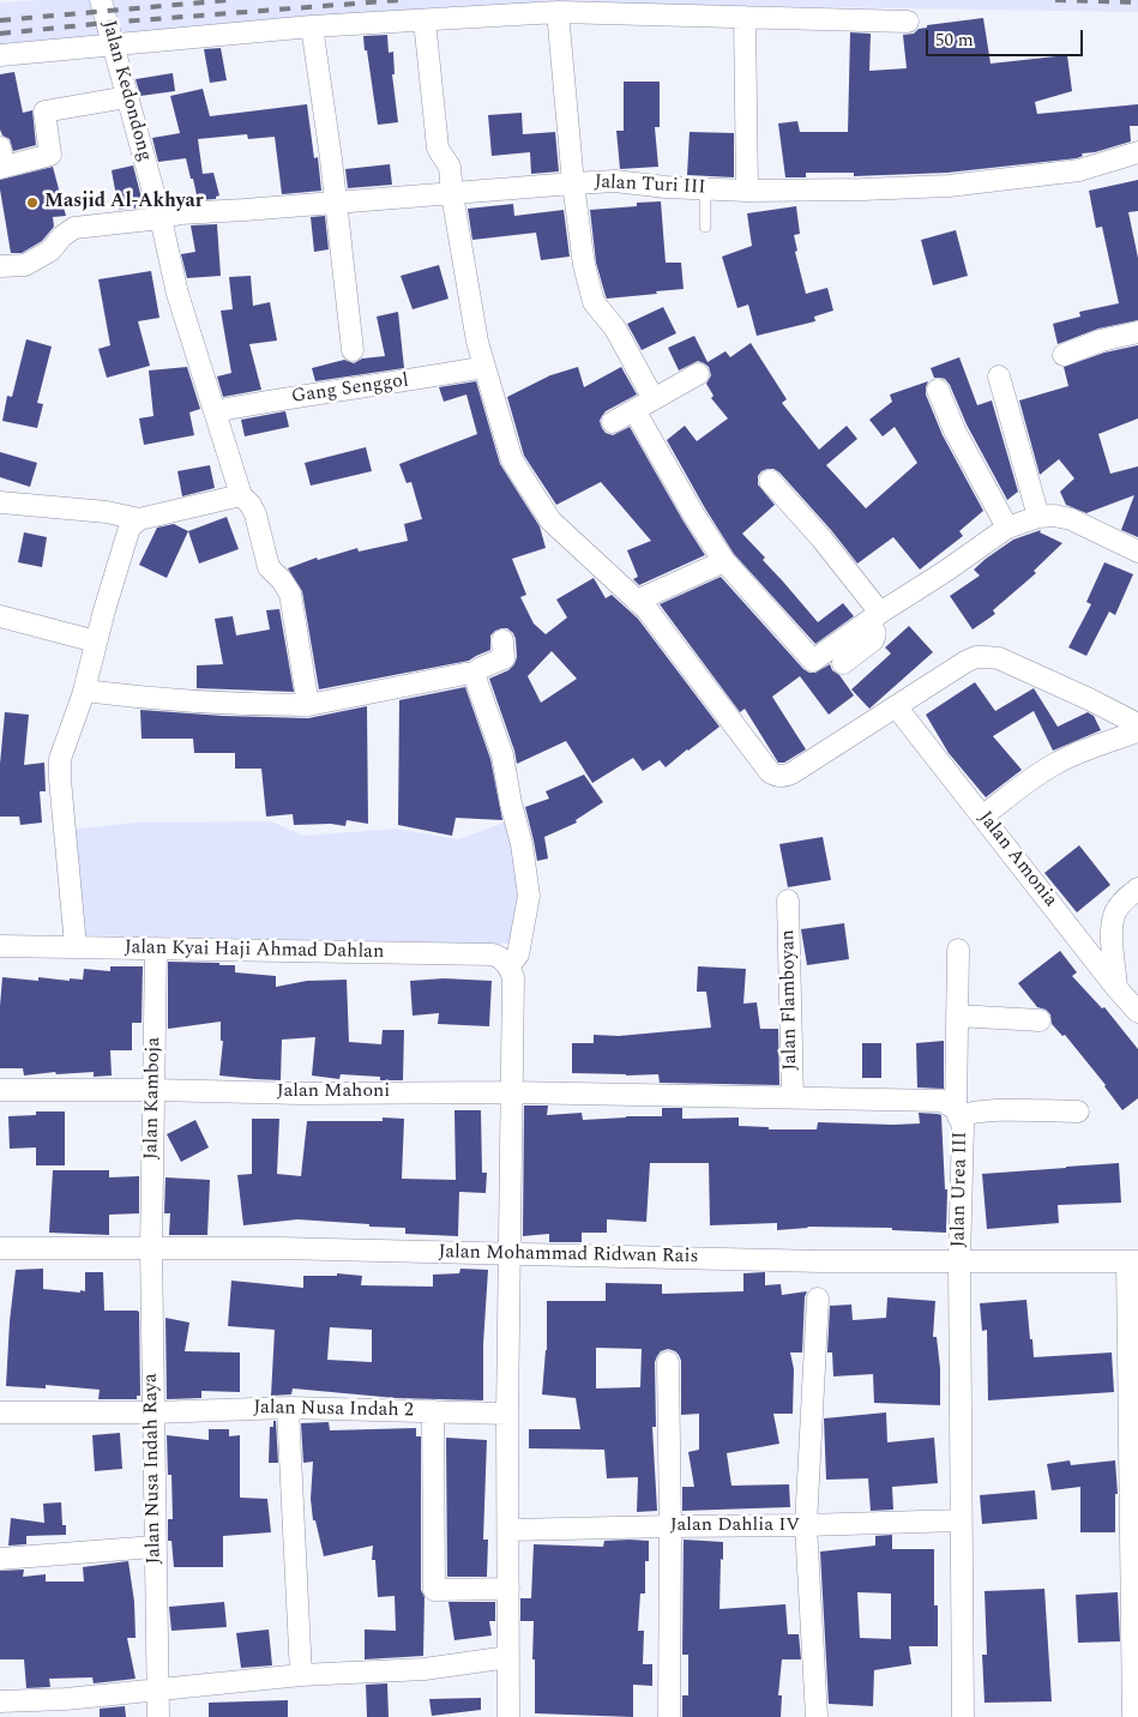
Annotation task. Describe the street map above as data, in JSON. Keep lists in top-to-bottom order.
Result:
{
  "streets": {
    "street": [
      "Jalan Kedondong",
      "Jalan Turi III",
      "Gang Senggol",
      "Jalan Amonia",
      "Jalan Kyai Haji Ahmad Dahlan",
      "Jalan Flamboyan",
      "Jalan Mahoni",
      "Jalan Kamboja",
      "Jalan Urea III",
      "Jalan Mohammad Ridwan Rais",
      "Jalan Nusa Indah 2",
      "Jalan Nusa Indah Raya",
      "Jalan Dahlia IV"
    ]
  },
  "crossings": [
    ["Jalan Kedondong", "Jalan Turi III"],
    ["Jalan Kedondong", "Gang Senggol"],
    ["Jalan Kyai Haji Ahmad Dahlan", "Jalan Kamboja"],
    ["Jalan Flamboyan", "Jalan Urea III"],
    ["Jalan Mahoni", "Jalan Kamboja"],
    ["Jalan Mahoni", "Jalan Urea III"],
    ["Jalan Kamboja", "Jalan Mohammad Ridwan Rais"],
    ["Jalan Kamboja", "Jalan Nusa Indah Raya"],
    ["Jalan Urea III", "Jalan Mohammad Ridwan Rais"],
    ["Jalan Urea III", "Jalan Dahlia IV"],
    ["Jalan Mohammad Ridwan Rais", "Jalan Nusa Indah Raya"],
    ["Jalan Nusa Indah 2", "Jalan Nusa Indah Raya"]
  ],
  "places": ["Masjid Al-Akhyar"],
  "scale_bar": "50 m"
}
